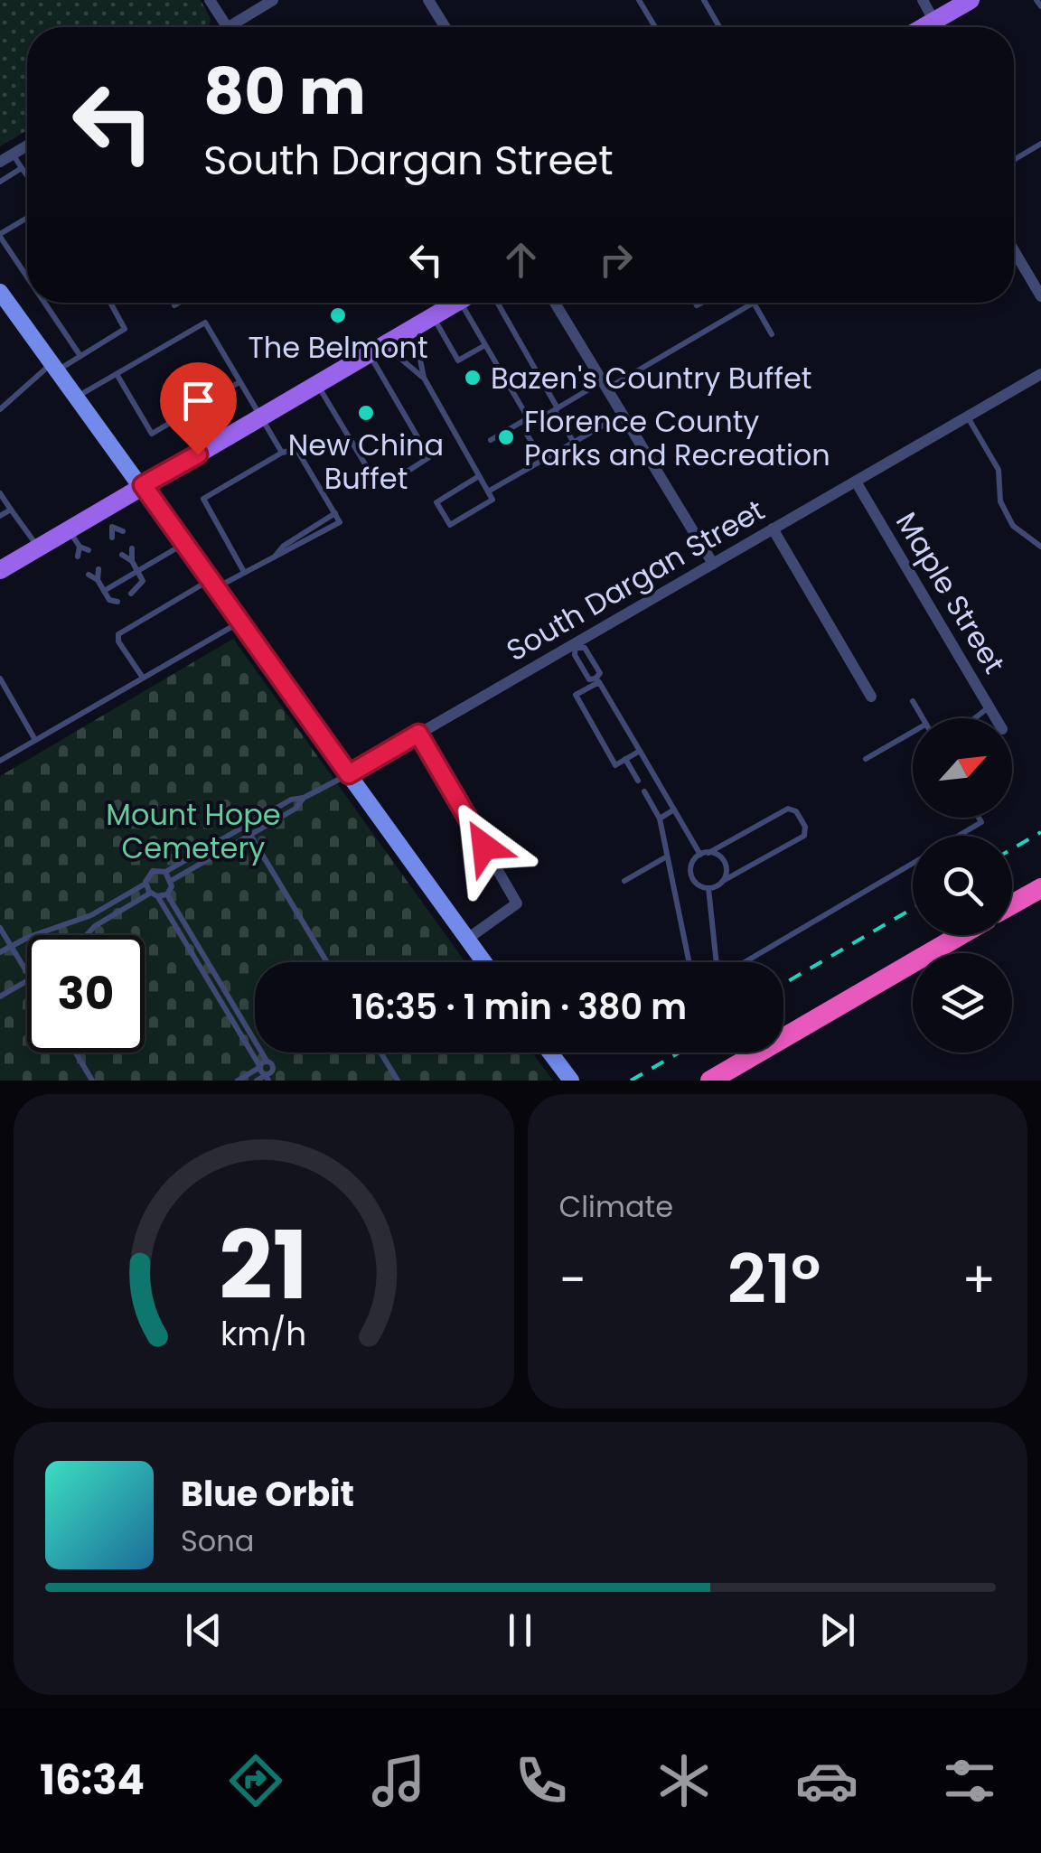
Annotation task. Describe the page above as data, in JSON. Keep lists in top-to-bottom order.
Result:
{
  "streets": {
    "street": ["South Dargan Street", "Maple Street"]
  },
  "crossings": [
    ["South Dargan Street", "Maple Street"]
  ],
  "parks": ["Mount Hope Cemetery"],
  "places": [
    "The Belmont",
    "Bazen's Country Buffet",
    "New China Buffet",
    "Florence County Parks and Recreation"
  ],
  "north": "top right",
  "page": {
    "turn": ["80 m", "South Dargan Street"],
    "limit": "30",
    "trip": "16:35 · 1 min · 380 m",
    "tile": "Climate",
    "heat": ["−", "21°", "+"],
    "song": ["Blue Orbit", "Sona"],
    "tabs": "16:34",
    "gauge": ["21", "km/h"]
  }
}
